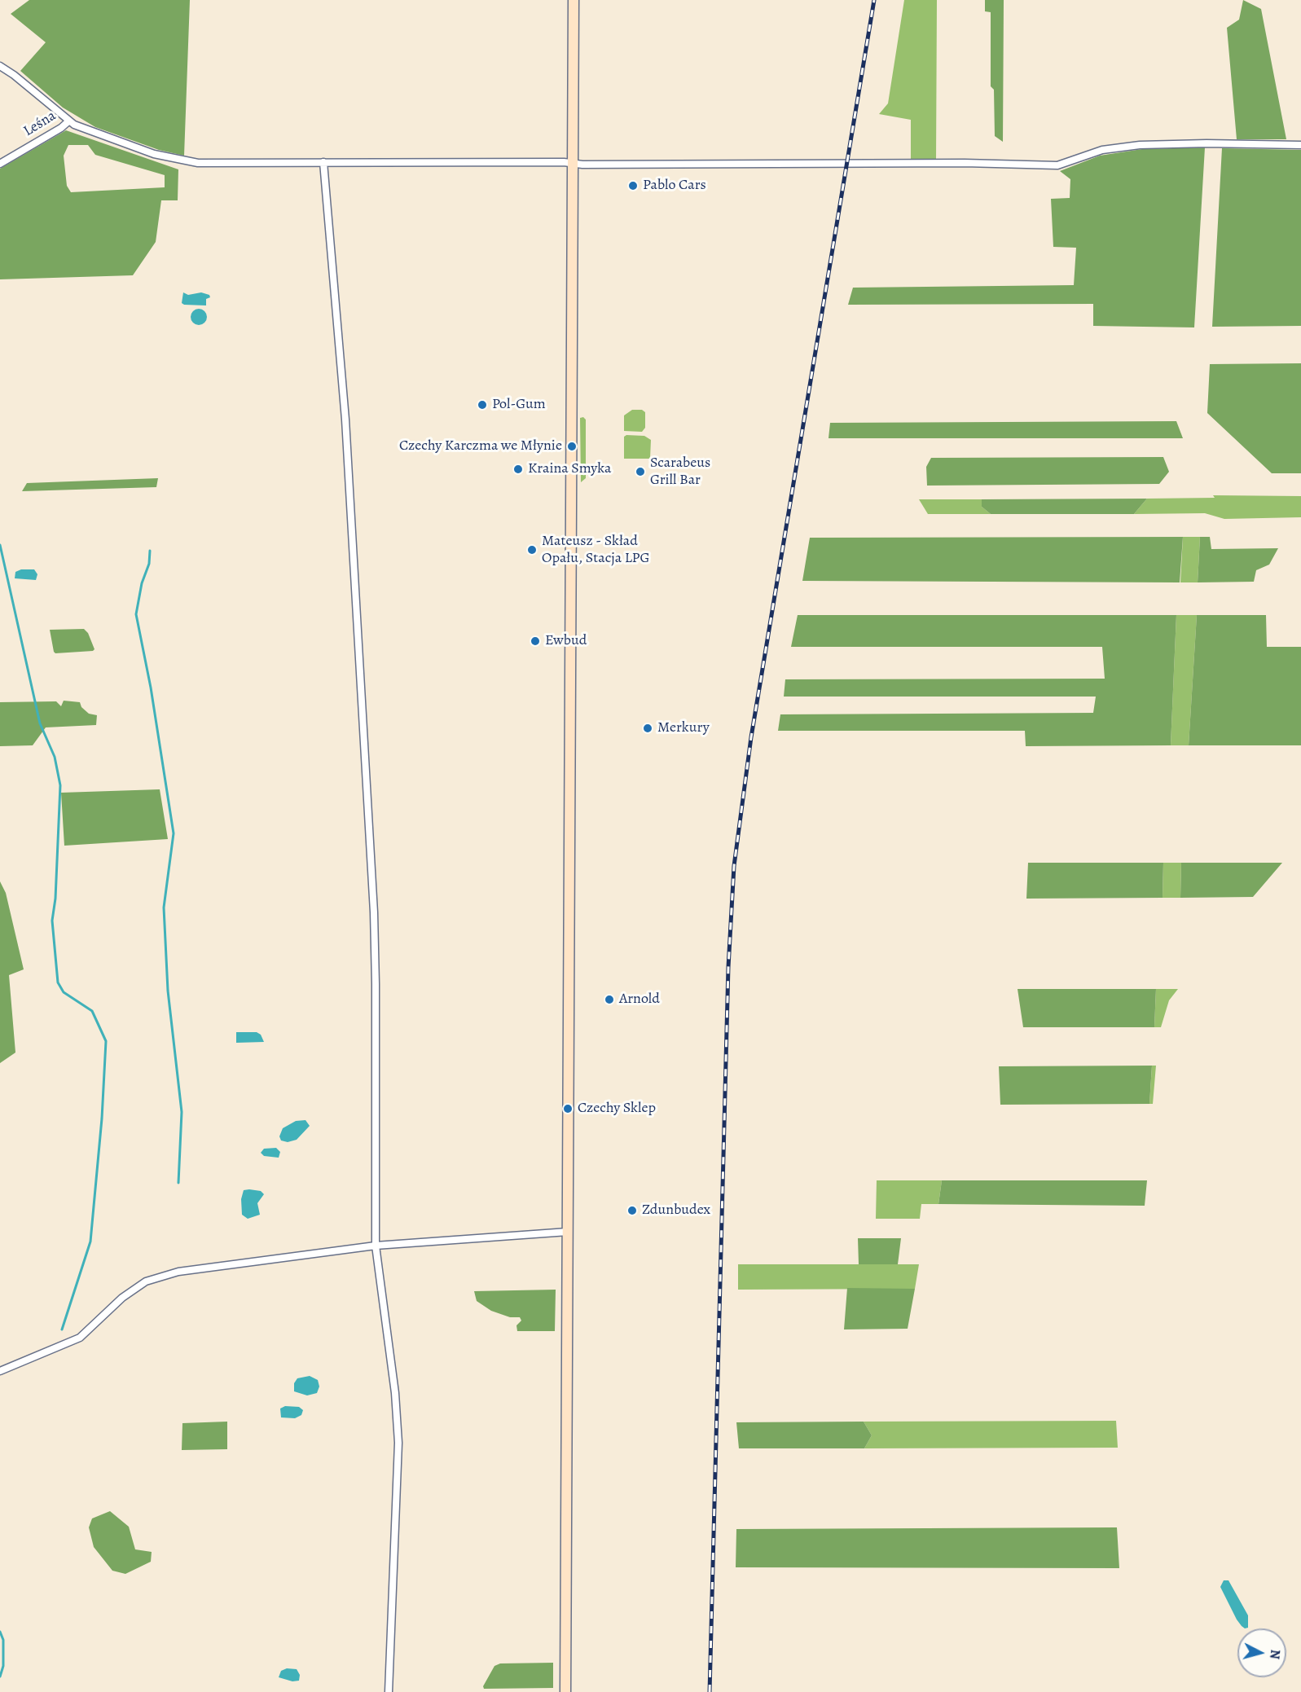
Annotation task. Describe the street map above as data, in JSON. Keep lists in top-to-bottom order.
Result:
{
  "streets": {
    "street": ["Leśna"]
  },
  "places": [
    "Pablo Cars",
    "Pol-Gum",
    "Czechy Karczma we Młynie",
    "Kraina Smyka",
    "Scarabeus Grill Bar",
    "Mateusz - Skład Opału, Stacja LPG",
    "Ewbud",
    "Merkury",
    "Arnold",
    "Czechy Sklep",
    "Zdunbudex"
  ],
  "north": "right"
}
